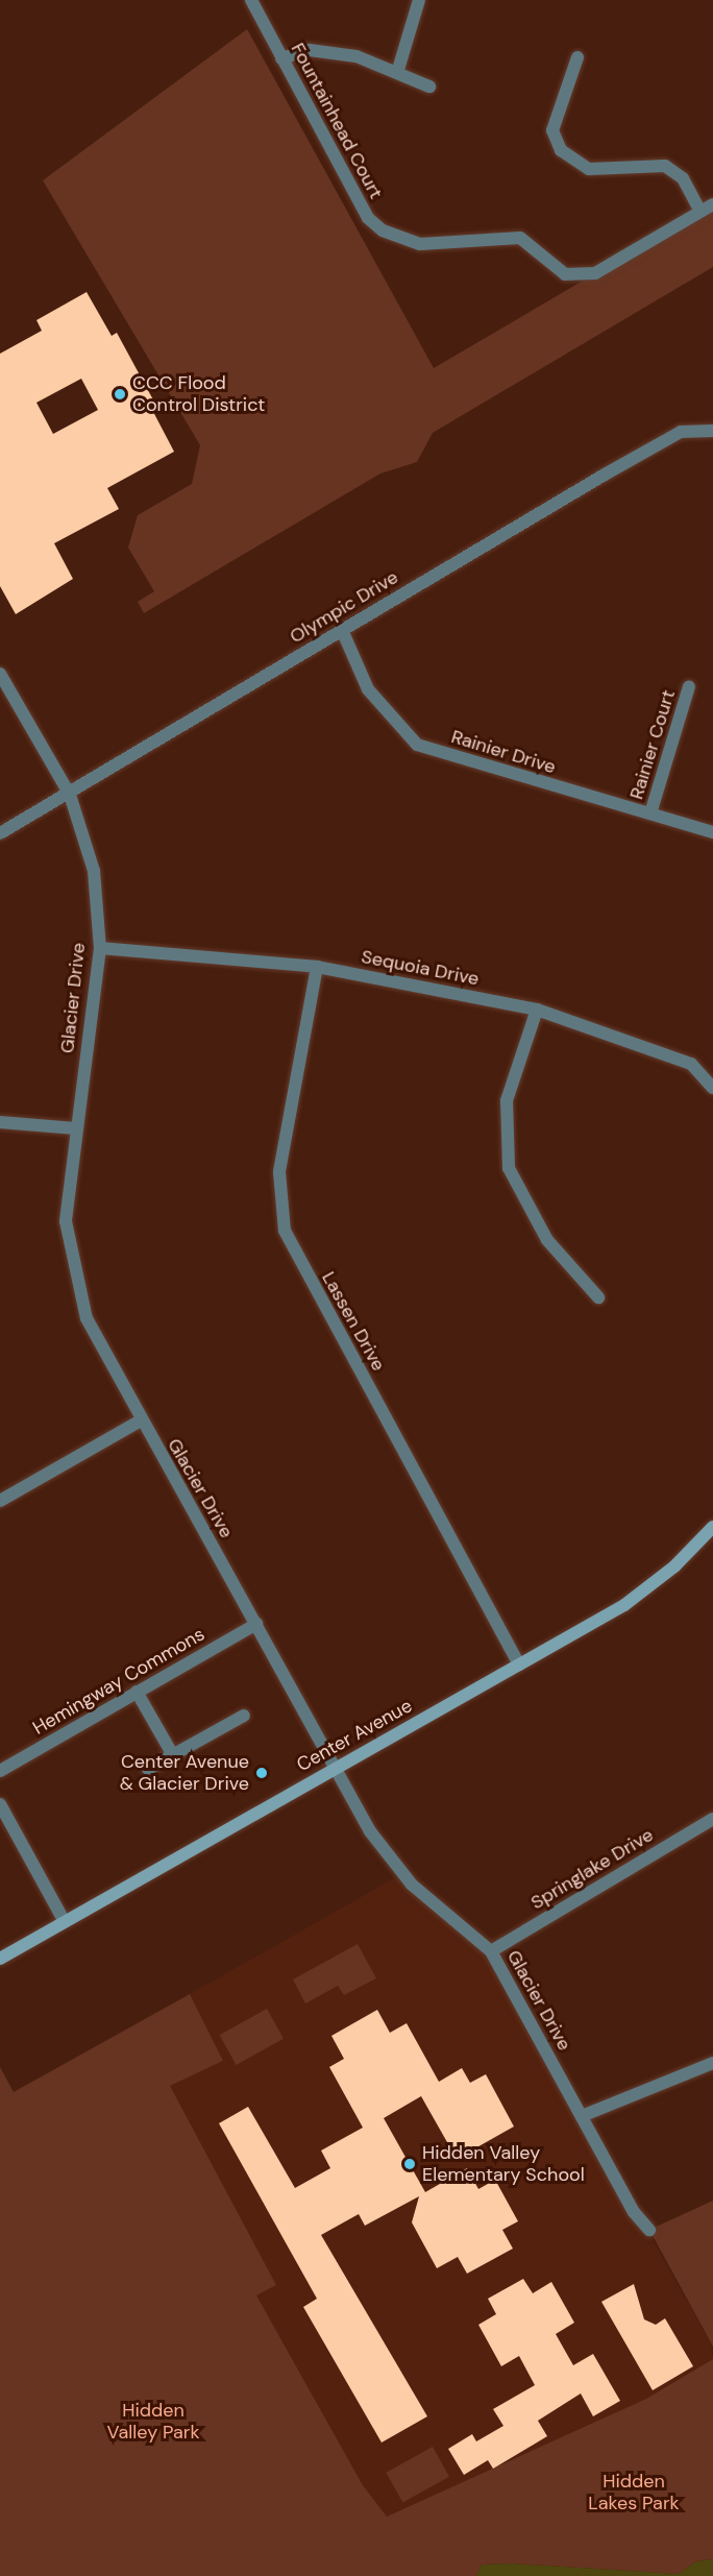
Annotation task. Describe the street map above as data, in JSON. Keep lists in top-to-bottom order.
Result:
{
  "streets": {
    "street": [
      "Fountainhead Court",
      "Olympic Drive",
      "Rainier Court",
      "Rainier Drive",
      "Sequoia Drive",
      "Glacier Drive",
      "Lassen Drive",
      "Hemingway Commons",
      "Center Avenue",
      "Springlake Drive"
    ]
  },
  "crossings": [
    ["Olympic Drive", "Rainier Drive"],
    ["Olympic Drive", "Glacier Drive"],
    ["Rainier Court", "Rainier Drive"],
    ["Sequoia Drive", "Glacier Drive"],
    ["Sequoia Drive", "Lassen Drive"],
    ["Glacier Drive", "Hemingway Commons"],
    ["Glacier Drive", "Center Avenue"],
    ["Glacier Drive", "Springlake Drive"],
    ["Lassen Drive", "Center Avenue"]
  ],
  "parks": ["Hidden Valley Park", "Hidden Lakes Park"],
  "places": ["CCC Flood Control District", "Center Avenue & Glacier Drive", "Hidden Valley Elementary School"]
}
